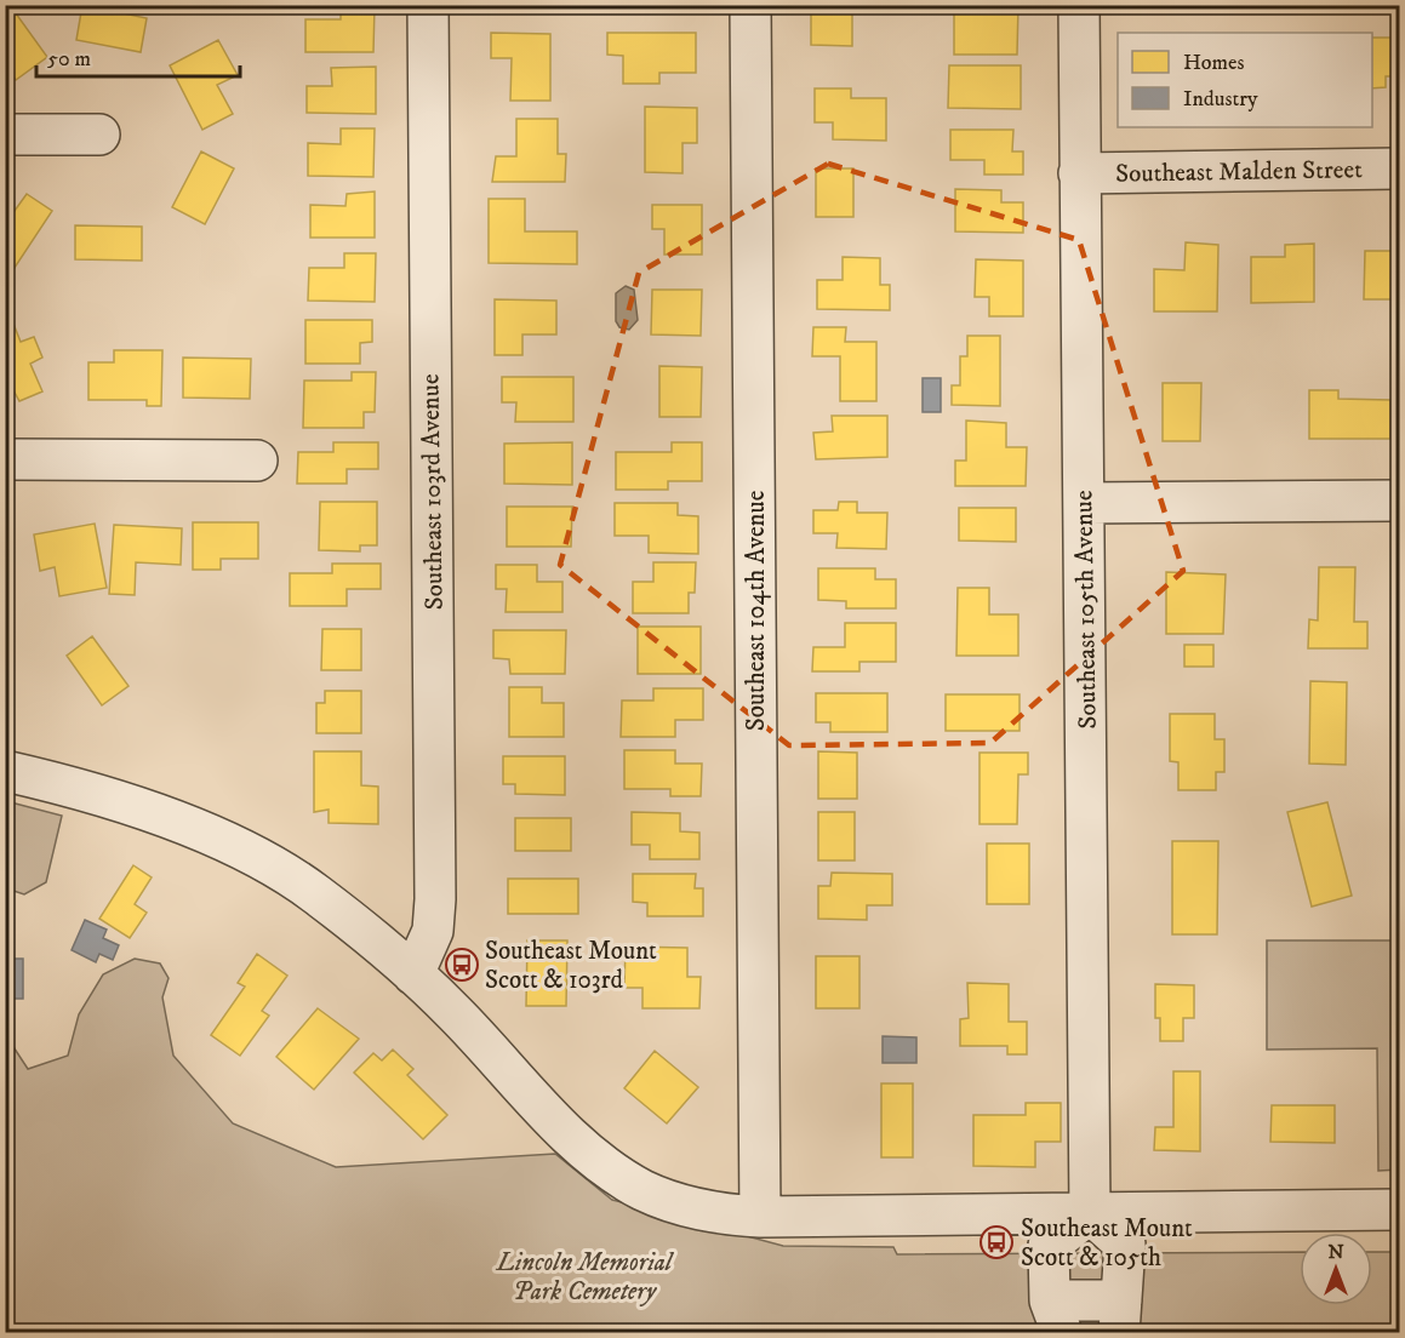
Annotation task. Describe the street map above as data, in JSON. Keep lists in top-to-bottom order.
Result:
{
  "streets": {
    "street": [
      "Southeast Malden Street",
      "Southeast 103rd Avenue",
      "Southeast 105th Avenue",
      "Southeast 104th Avenue"
    ]
  },
  "crossings": [
    ["Southeast Malden Street", "Southeast 105th Avenue"]
  ],
  "parks": ["Lincoln Memorial Park Cemetery"],
  "places": {
    "bus stop": ["Southeast Mount Scott & 103rd", "Southeast Mount Scott & 105th"]
  },
  "legend": ["Homes", "Industry"],
  "scale_bar": "50 m",
  "north": "top"
}
